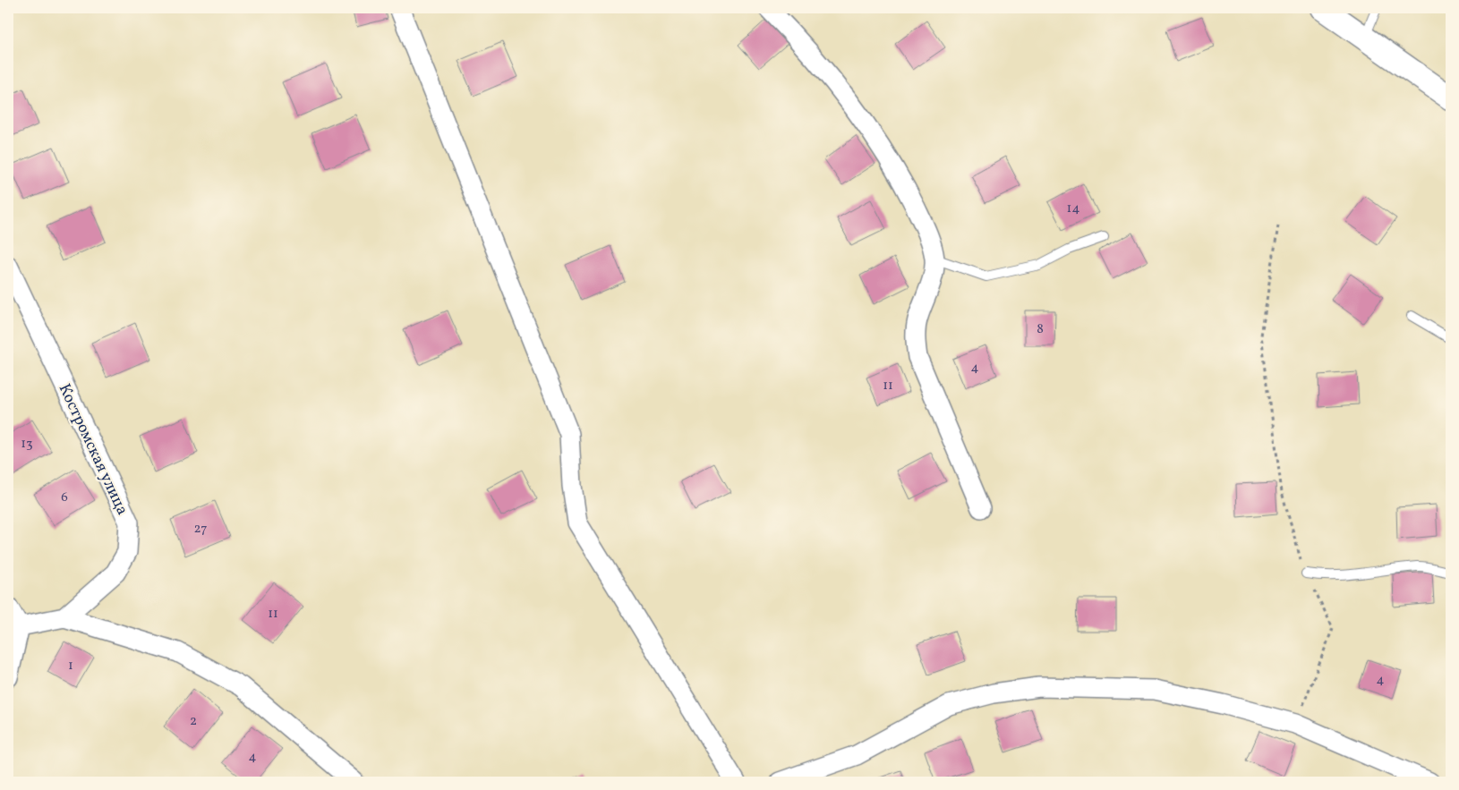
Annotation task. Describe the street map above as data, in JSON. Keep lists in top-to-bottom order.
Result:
{
  "streets": {
    "street": ["Костромская улица"]
  },
  "house_numbers": [
    "14",
    "8",
    "4",
    "11",
    "13",
    "6",
    "27",
    "11",
    "1",
    "4",
    "2",
    "4"
  ]
}
